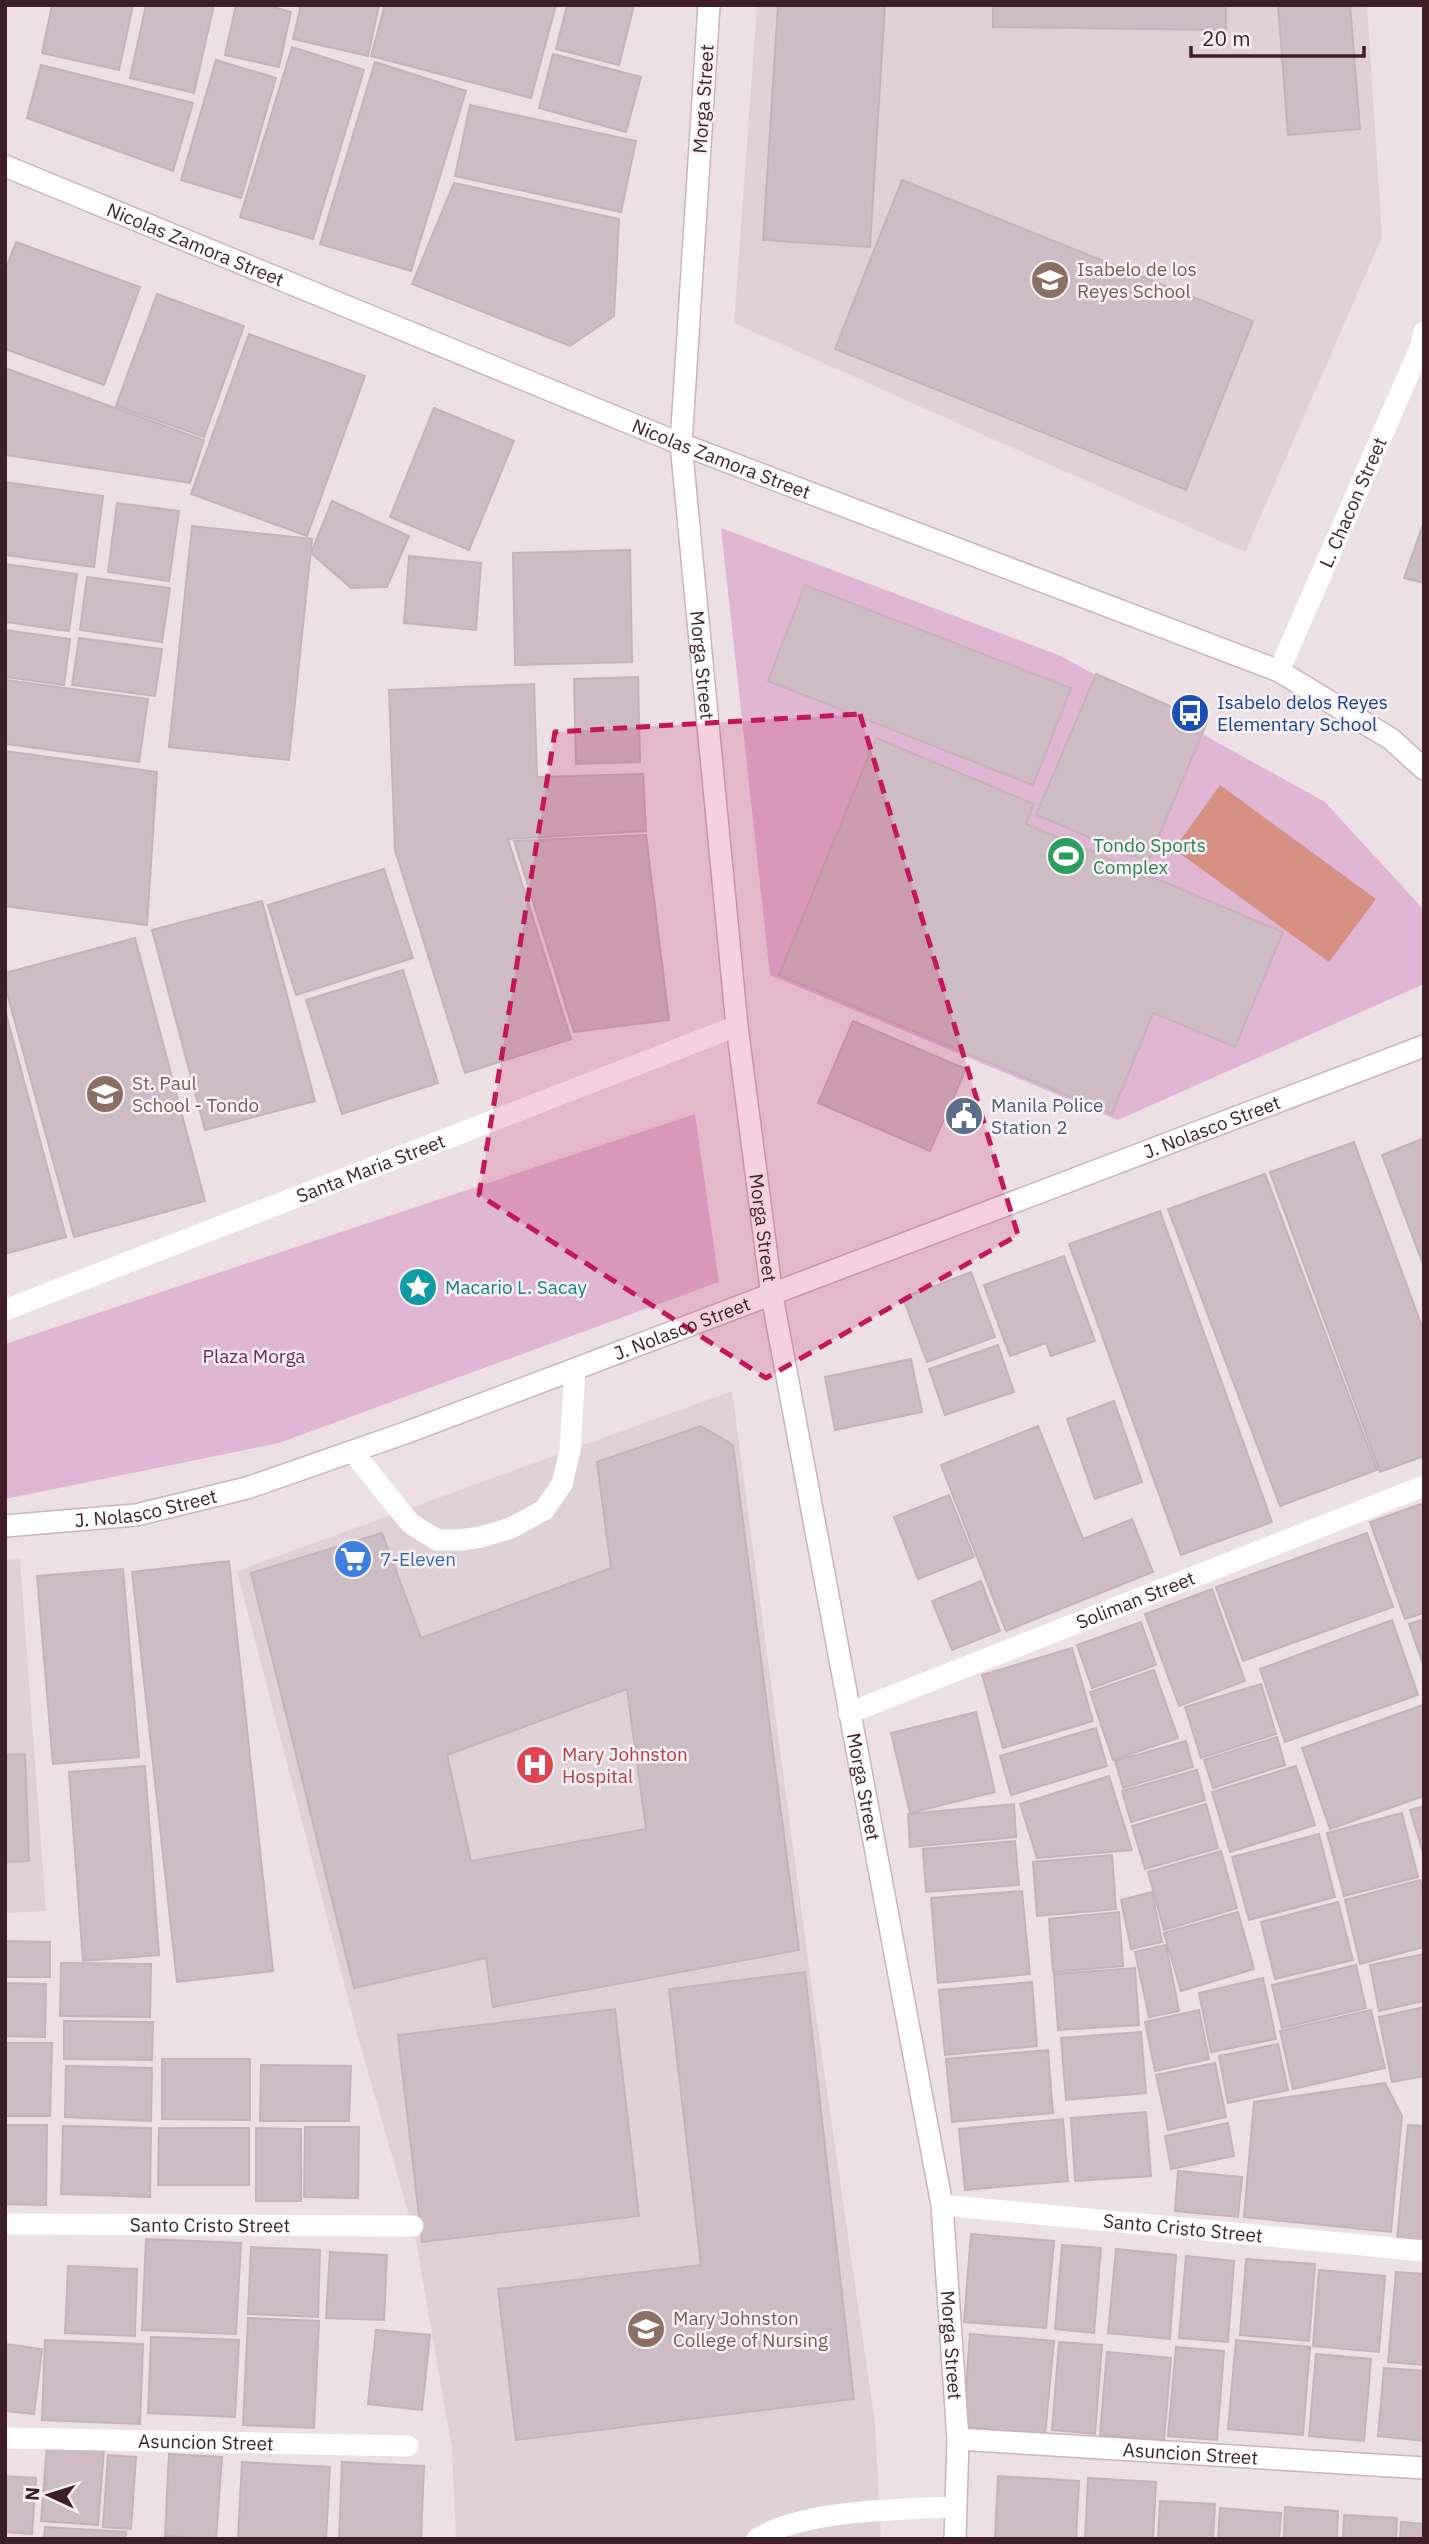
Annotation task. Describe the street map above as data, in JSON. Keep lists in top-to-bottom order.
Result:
{
  "streets": {
    "street": [
      "Morga Street",
      "Nicolas Zamora Street",
      "L. Chacon Street",
      "J. Nolasco Street",
      "Santa Maria Street",
      "Soliman Street",
      "Santo Cristo Street",
      "Asuncion Street"
    ]
  },
  "crossings": [
    ["Morga Street", "Nicolas Zamora Street"],
    ["Morga Street", "J. Nolasco Street"],
    ["Morga Street", "Santa Maria Street"],
    ["Morga Street", "Soliman Street"],
    ["Morga Street", "Santo Cristo Street"],
    ["Morga Street", "Asuncion Street"],
    ["Nicolas Zamora Street", "L. Chacon Street"]
  ],
  "parks": ["Plaza Morga"],
  "places": {
    "school or university": ["Isabelo de los Reyes School", "St. Paul School - Tondo", "Mary Johnston College of Nursing"],
    "bus stop": ["Isabelo delos Reyes Elementary School"],
    "sports": ["Tondo Sports Complex"],
    "public building": ["Manila Police Station 2"],
    "place": ["Macario L. Sacay"],
    "supermarket": ["7-Eleven"],
    "hospital": ["Mary Johnston Hospital"]
  },
  "scale_bar": "20 m",
  "north": "left"
}
